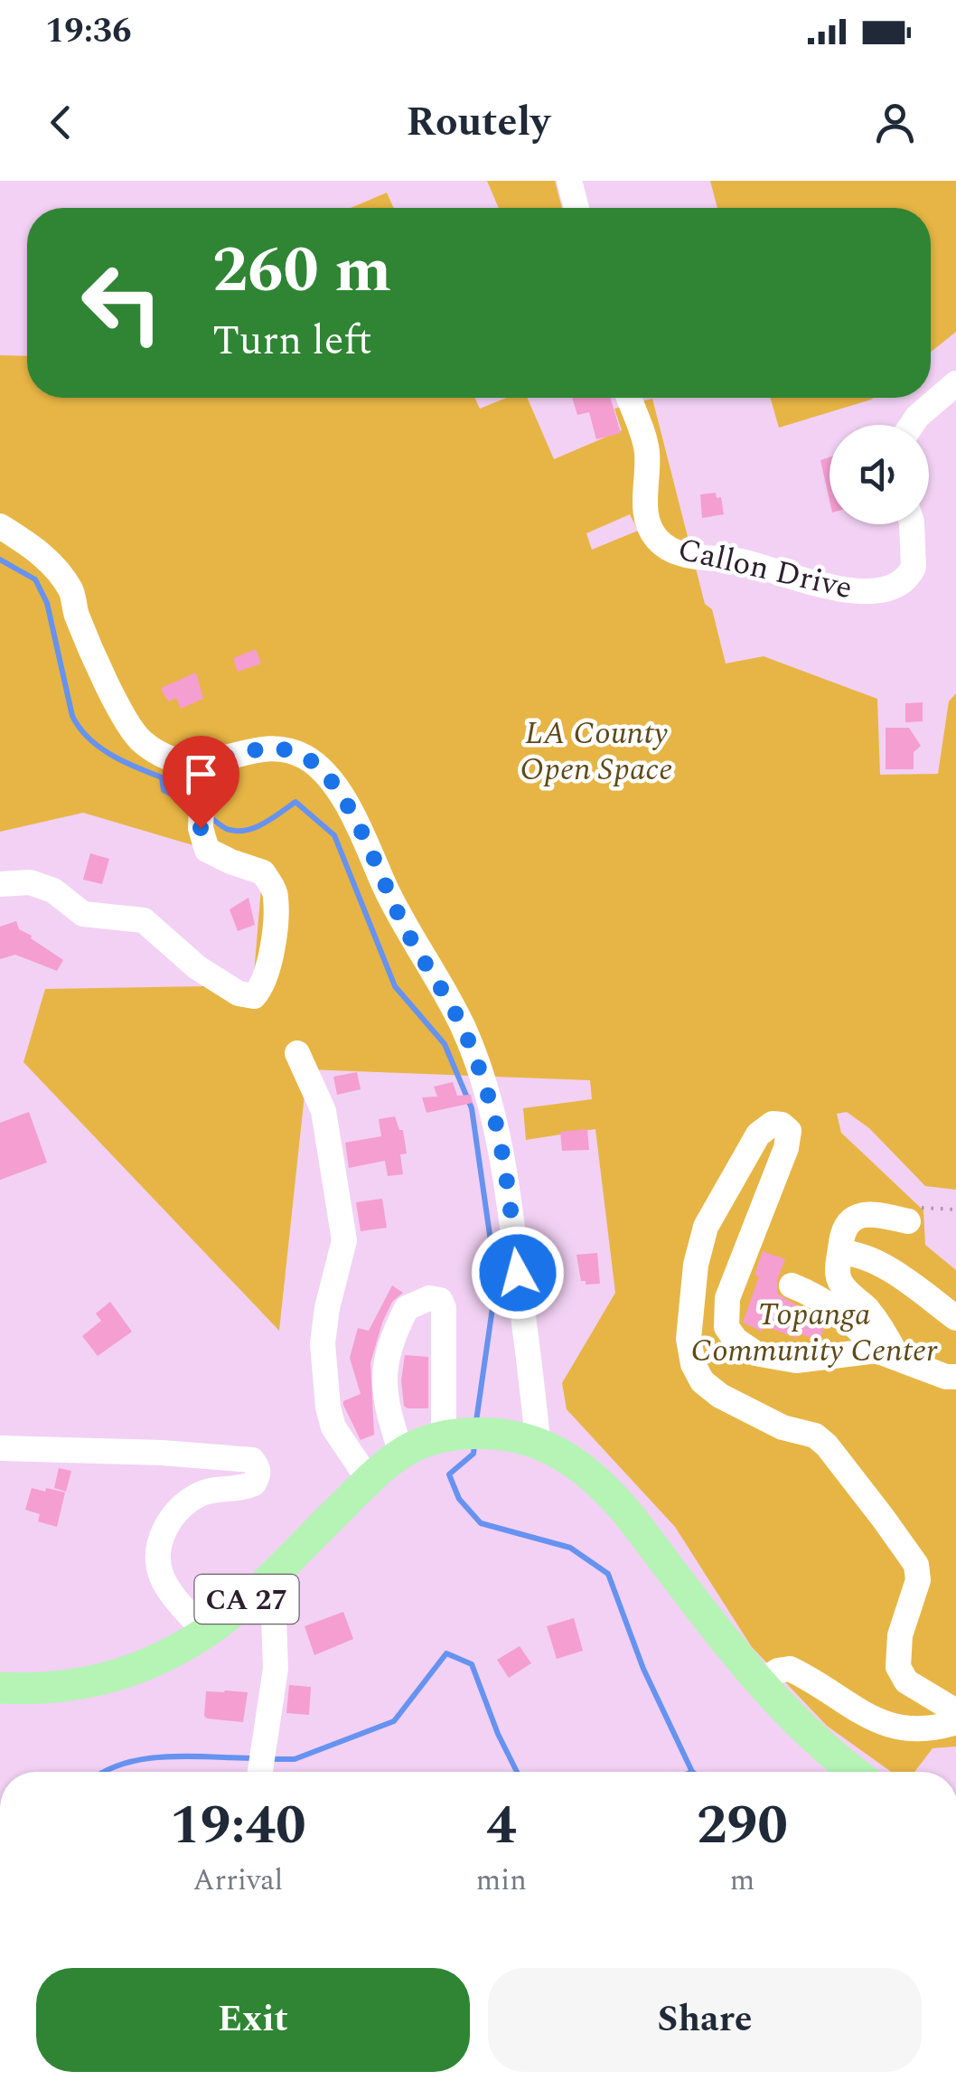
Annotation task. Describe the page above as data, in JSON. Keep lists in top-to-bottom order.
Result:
{
  "streets": {
    "main road": ["CA 27"],
    "street": ["Callon Drive"]
  },
  "parks": ["LA County Open Space", "Topanga Community Center"],
  "page": {
    "status": "19:36",
    "header": "Routely",
    "turn": ["260 m", "Turn left"],
    "eta": [
      "19:40",
      "Arrival",
      "4",
      "min",
      "290",
      "m"
    ],
    "buttons": ["Exit", "Share"]
  }
}
